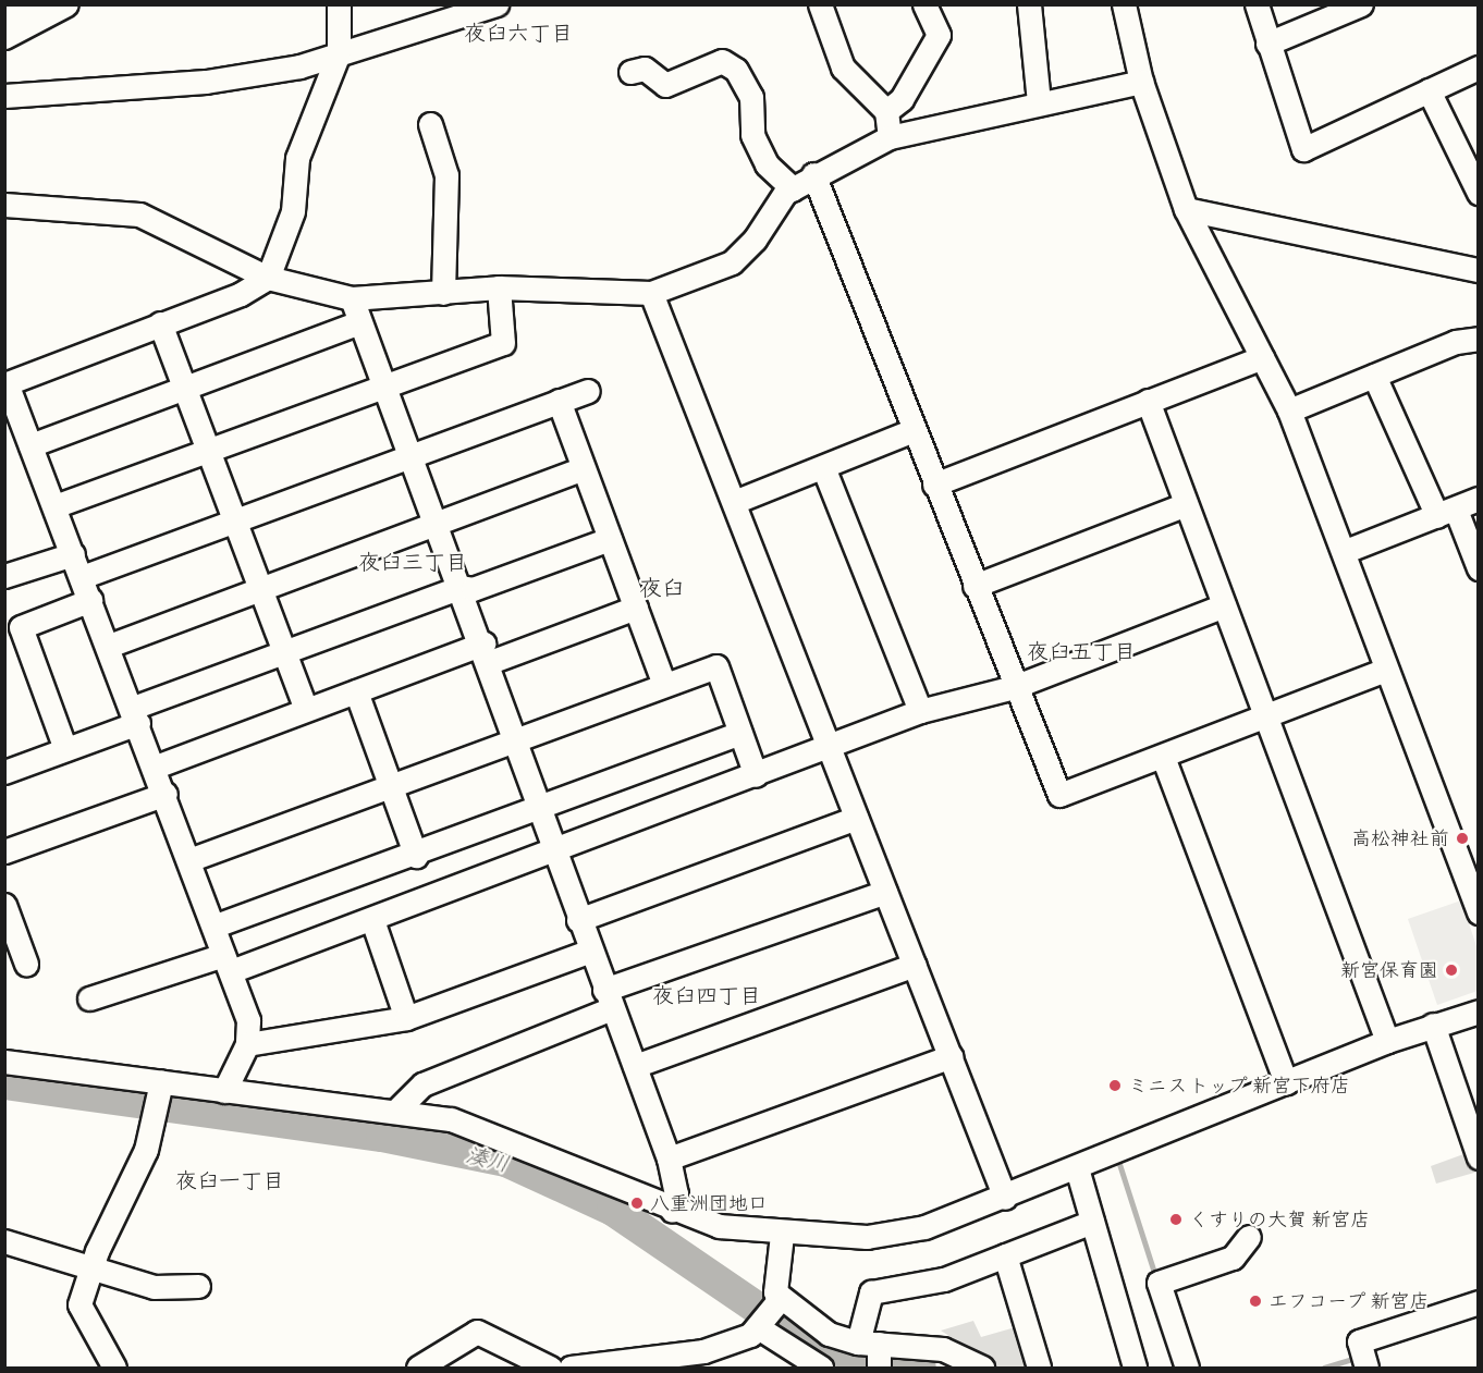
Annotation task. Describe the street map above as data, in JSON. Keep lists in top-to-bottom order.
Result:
{
  "districts": [
    "夜臼六丁目",
    "夜臼三丁目",
    "夜臼",
    "夜臼五丁目",
    "夜臼四丁目",
    "夜臼一丁目"
  ],
  "water": ["湊川"],
  "places": [
    "高松神社前",
    "新宮保育園",
    "ミニストップ 新宮下府店",
    "八重洲団地口",
    "くすりの大賀 新宮店",
    "エフコープ 新宮店"
  ]
}
